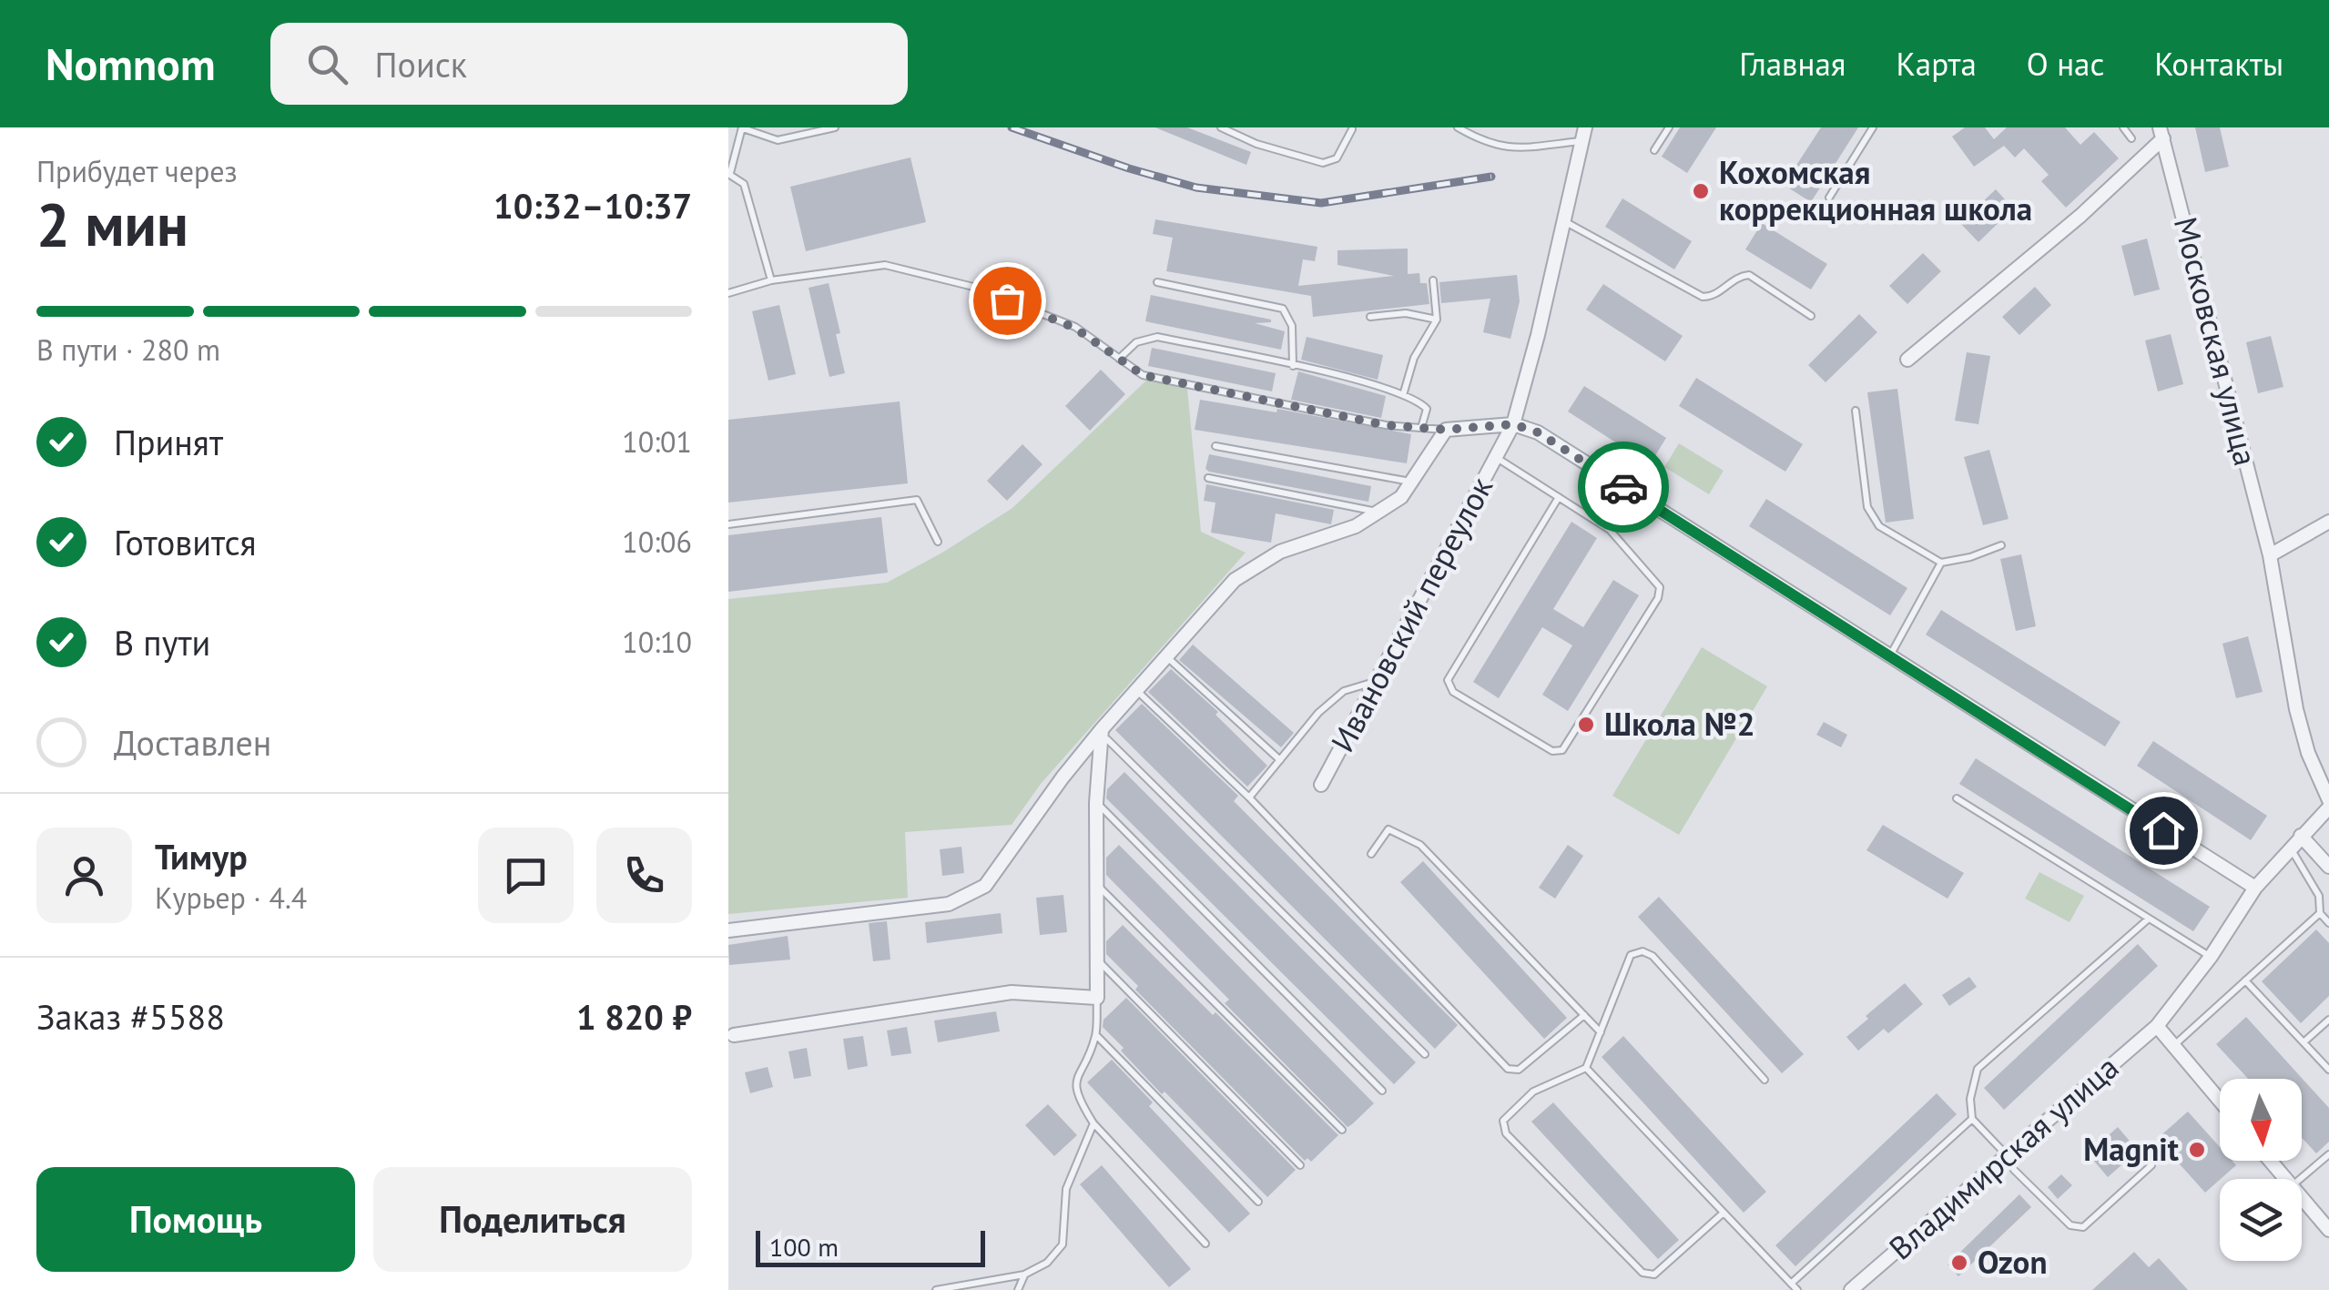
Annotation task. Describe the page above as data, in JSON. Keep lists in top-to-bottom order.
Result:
{
  "streets": {
    "street": ["Московская улица", "Ивановский переулок", "Владимирская улица"]
  },
  "places": [
    "Кохомская коррекционная школа",
    "Школа №2",
    "Magnit",
    "Ozon"
  ],
  "scale_bar": "100 m",
  "north": "bottom",
  "page": {
    "header": "Nomnom",
    "search": "Поиск",
    "nav": [
      "Главная",
      "Карта",
      "О нас",
      "Контакты"
    ],
    "heading": ["2 мин", "Прибудет через", "10:32–10:37"],
    "panel": [
      "Тимур",
      "Курьер · 4.4",
      "Заказ #5588",
      "1 820 ₽"
    ],
    "bar": "В пути · 280 m",
    "list": [
      ["Принят", "10:01"],
      ["Готовится", "10:06"],
      ["В пути", "10:10"],
      "Доставлен"
    ],
    "buttons": ["Помощь", "Поделиться"],
    "scale": "100 m"
  }
}
